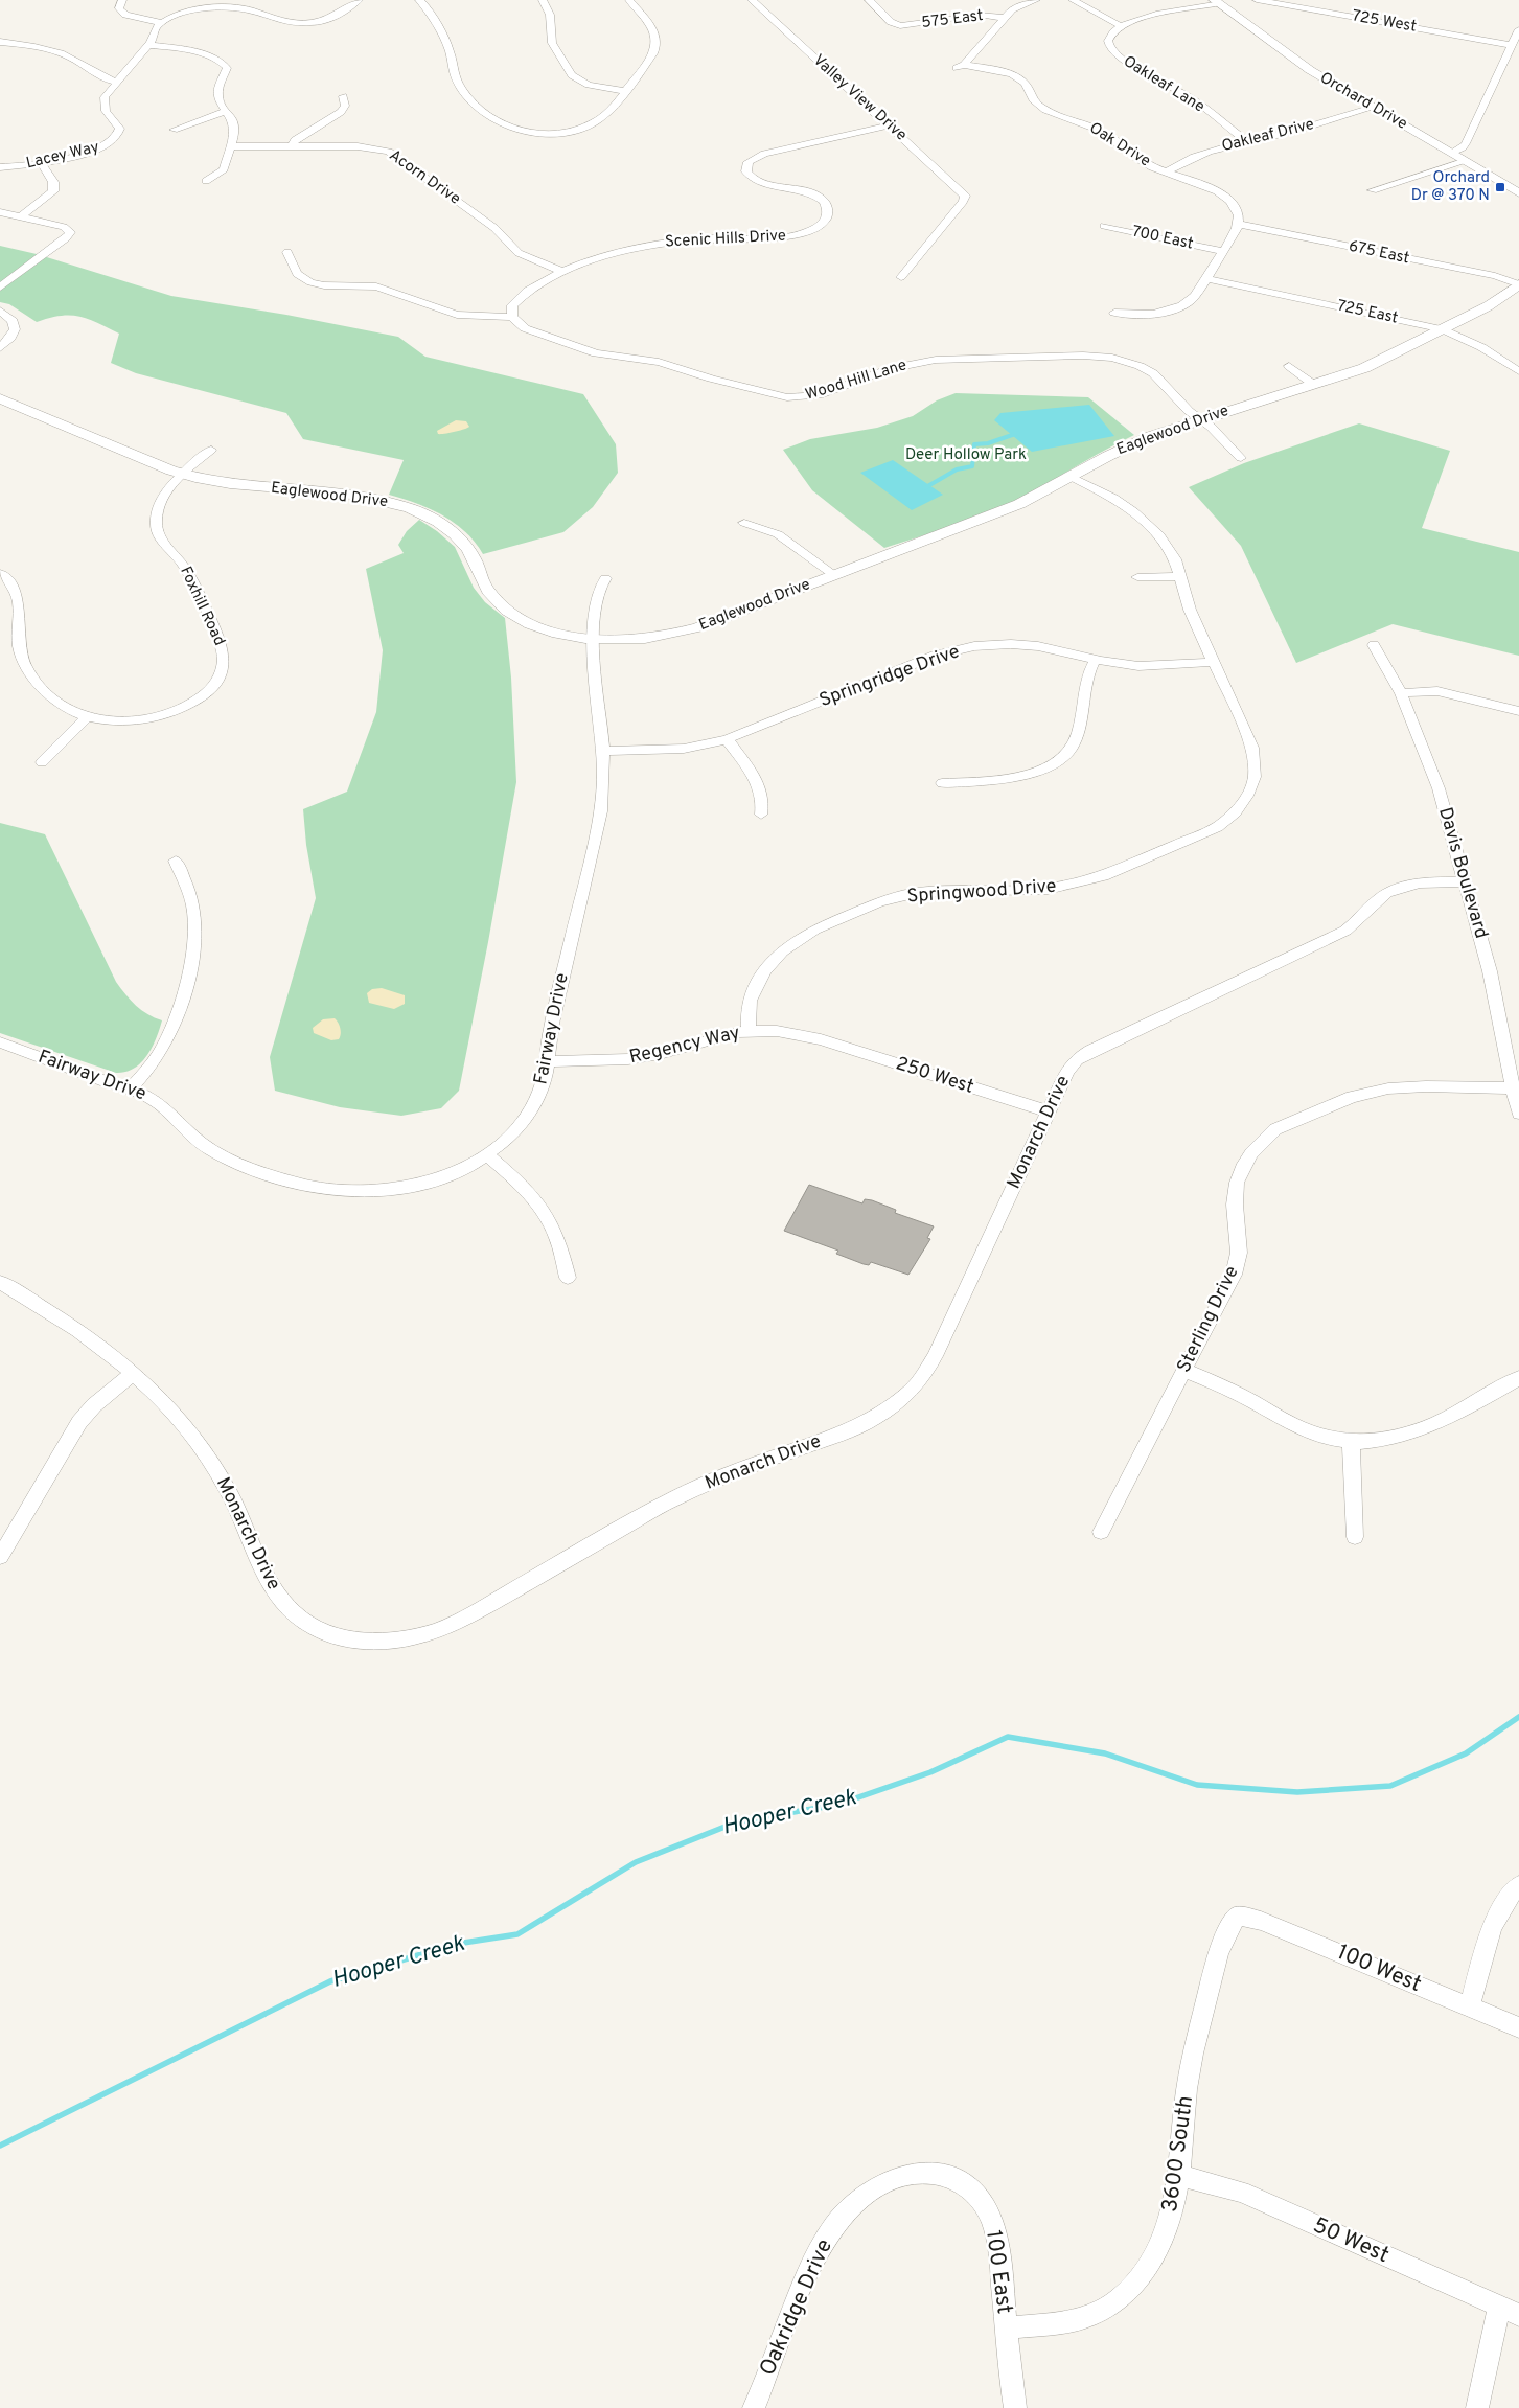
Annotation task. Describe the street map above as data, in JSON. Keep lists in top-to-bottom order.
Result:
{
  "streets": {
    "main road": ["Orchard Drive", "Eaglewood Drive"],
    "street": [
      "575 East",
      "725 West",
      "Oakleaf Lane",
      "Valley View Drive",
      "Oakleaf Drive",
      "Oak Drive",
      "Lacey Way",
      "Acorn Drive",
      "700 East",
      "Scenic Hills Drive",
      "675 East",
      "725 East",
      "Wood Hill Lane",
      "Foxhill Road",
      "Springridge Drive",
      "Davis Boulevard",
      "Springwood Drive",
      "Fairway Drive",
      "Regency Way",
      "250 West",
      "Monarch Drive",
      "Sterling Drive",
      "100 West",
      "3600 South",
      "50 West",
      "100 East",
      "Oakridge Drive"
    ]
  },
  "crossings": [
    ["Oakleaf Lane", "Oakleaf Drive"],
    ["Valley View Drive", "Scenic Hills Drive"],
    ["Orchard Drive", "Oakleaf Drive"],
    ["Oakleaf Drive", "Oak Drive"],
    ["Oak Drive", "675 East"],
    ["Acorn Drive", "Scenic Hills Drive"],
    ["Scenic Hills Drive", "Wood Hill Lane"],
    ["675 East", "Eaglewood Drive"],
    ["725 East", "Eaglewood Drive"],
    ["Wood Hill Lane", "Eaglewood Drive"],
    ["Eaglewood Drive", "Foxhill Road"],
    ["Eaglewood Drive", "Springwood Drive"],
    ["Eaglewood Drive", "Fairway Drive"],
    ["Springridge Drive", "Springwood Drive"],
    ["Springridge Drive", "Fairway Drive"],
    ["Davis Boulevard", "Monarch Drive"],
    ["Davis Boulevard", "Sterling Drive"],
    ["Springwood Drive", "Regency Way"],
    ["Fairway Drive", "Regency Way"],
    ["Regency Way", "250 West"],
    ["250 West", "Monarch Drive"],
    ["100 West", "3600 South"],
    ["3600 South", "50 West"],
    ["3600 South", "100 East"],
    ["100 East", "Oakridge Drive"]
  ],
  "water": ["Hooper Creek"],
  "parks": ["Deer Hollow Park"],
  "places": {
    "transit": ["Orchard Dr @ 370 N"]
  }
}
